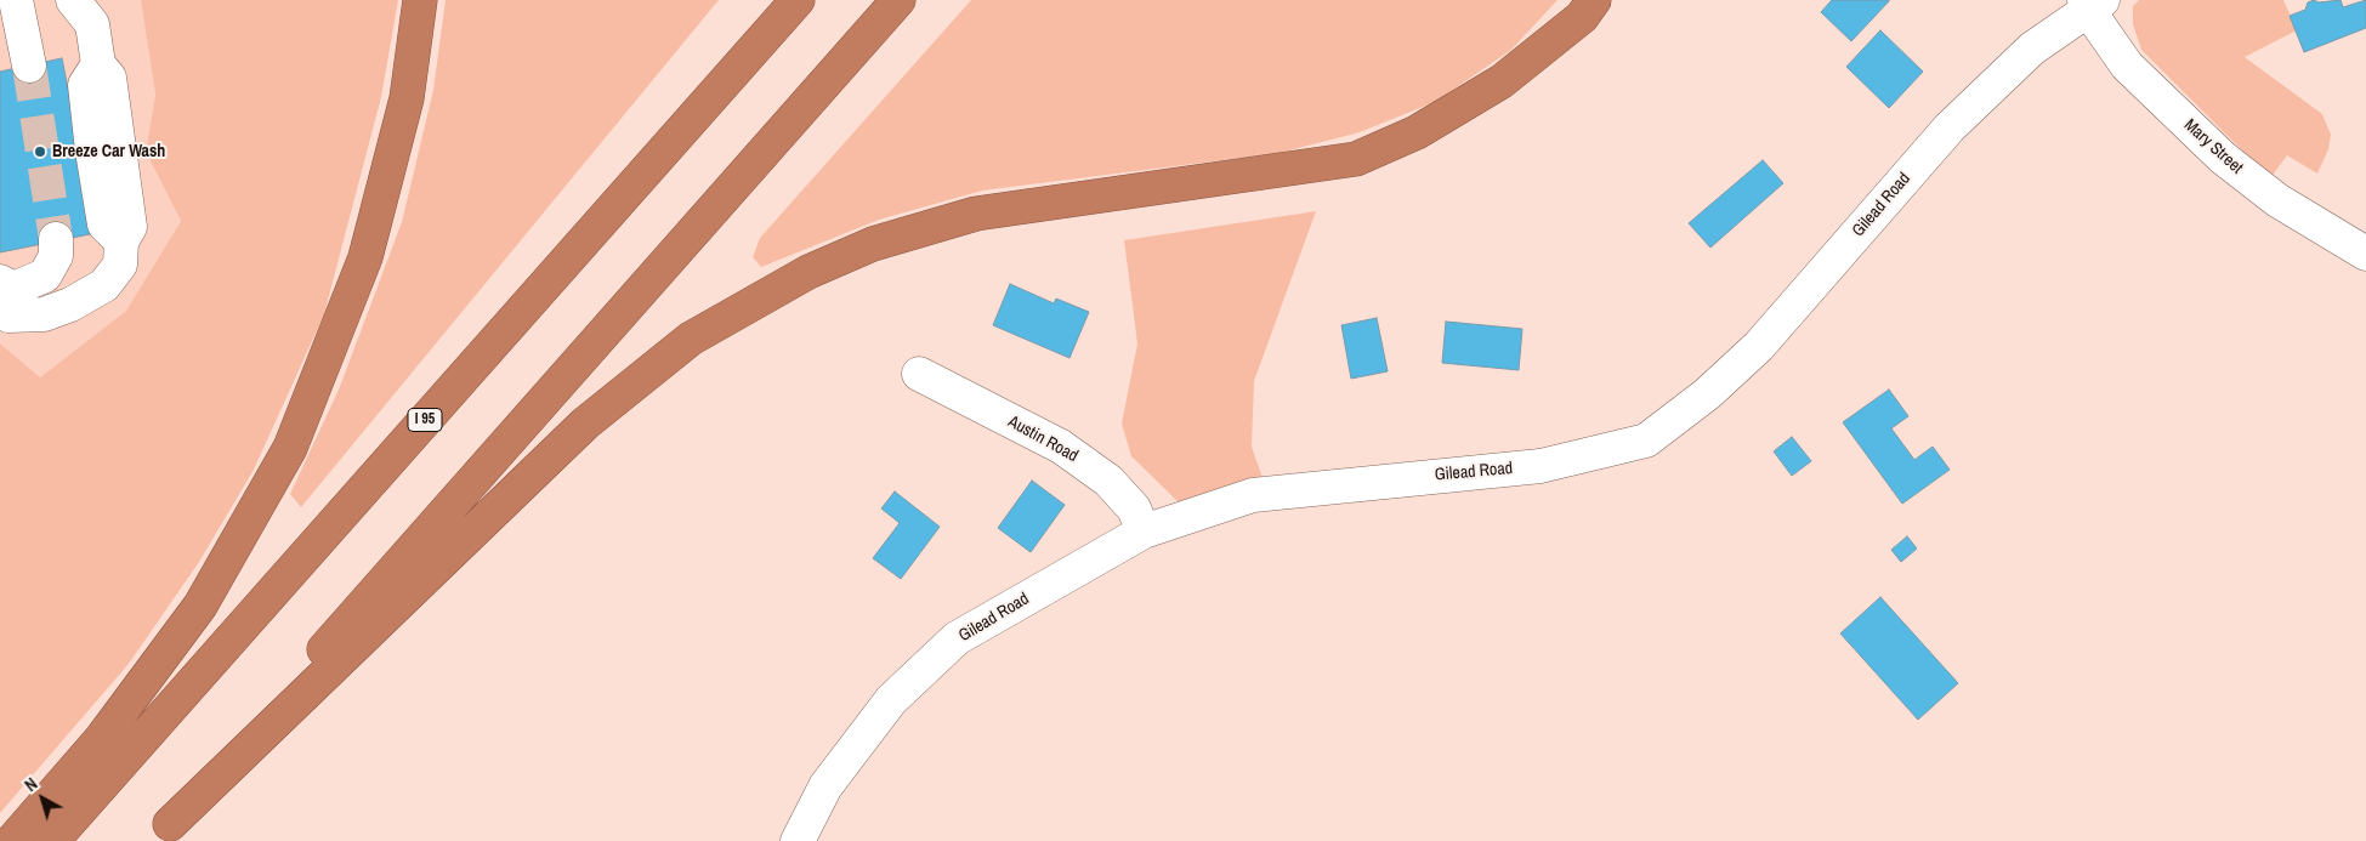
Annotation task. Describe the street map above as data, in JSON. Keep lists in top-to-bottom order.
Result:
{
  "streets": {
    "highway": ["I 95"],
    "street": ["Mary Street", "Gilead Road", "Austin Road"]
  },
  "crossings": [
    ["Mary Street", "Gilead Road"],
    ["Gilead Road", "Austin Road"]
  ],
  "places": ["Breeze Car Wash"],
  "north": "top left"
}
